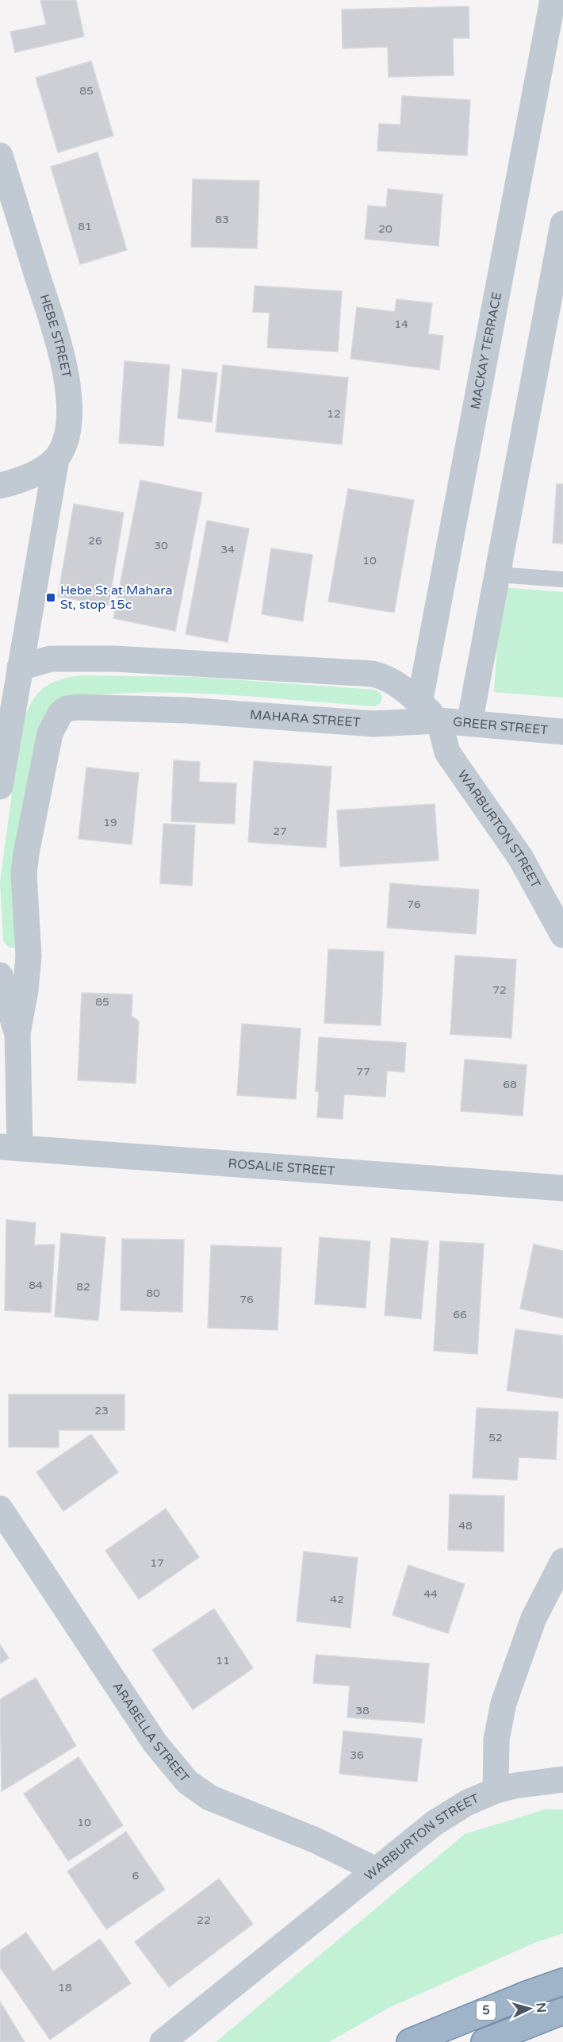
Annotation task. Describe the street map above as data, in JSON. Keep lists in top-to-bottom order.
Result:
{
  "streets": {
    "highway": ["5"],
    "street": [
      "HEBE STREET",
      "MACKAY TERRACE",
      "MAHARA STREET",
      "GREER STREET",
      "WARBURTON STREET",
      "ROSALIE STREET",
      "ARABELLA STREET"
    ]
  },
  "crossings": [
    ["MAHARA STREET", "GREER STREET"],
    ["MAHARA STREET", "WARBURTON STREET"],
    ["MAHARA STREET", "ROSALIE STREET"],
    ["GREER STREET", "WARBURTON STREET"],
    ["WARBURTON STREET", "ARABELLA STREET"]
  ],
  "places": {
    "transit": ["Hebe St at Mahara St, stop 15c"]
  },
  "house_numbers": [
    "85",
    "83",
    "81",
    "20",
    "14",
    "12",
    "26",
    "30",
    "34",
    "10",
    "19",
    "27",
    "76",
    "72",
    "85",
    "77",
    "68",
    "84",
    "82",
    "80",
    "76",
    "66",
    "23",
    "52",
    "48",
    "17",
    "44",
    "42",
    "11",
    "38",
    "36",
    "10",
    "6",
    "22",
    "18"
  ],
  "north": "right"
}
